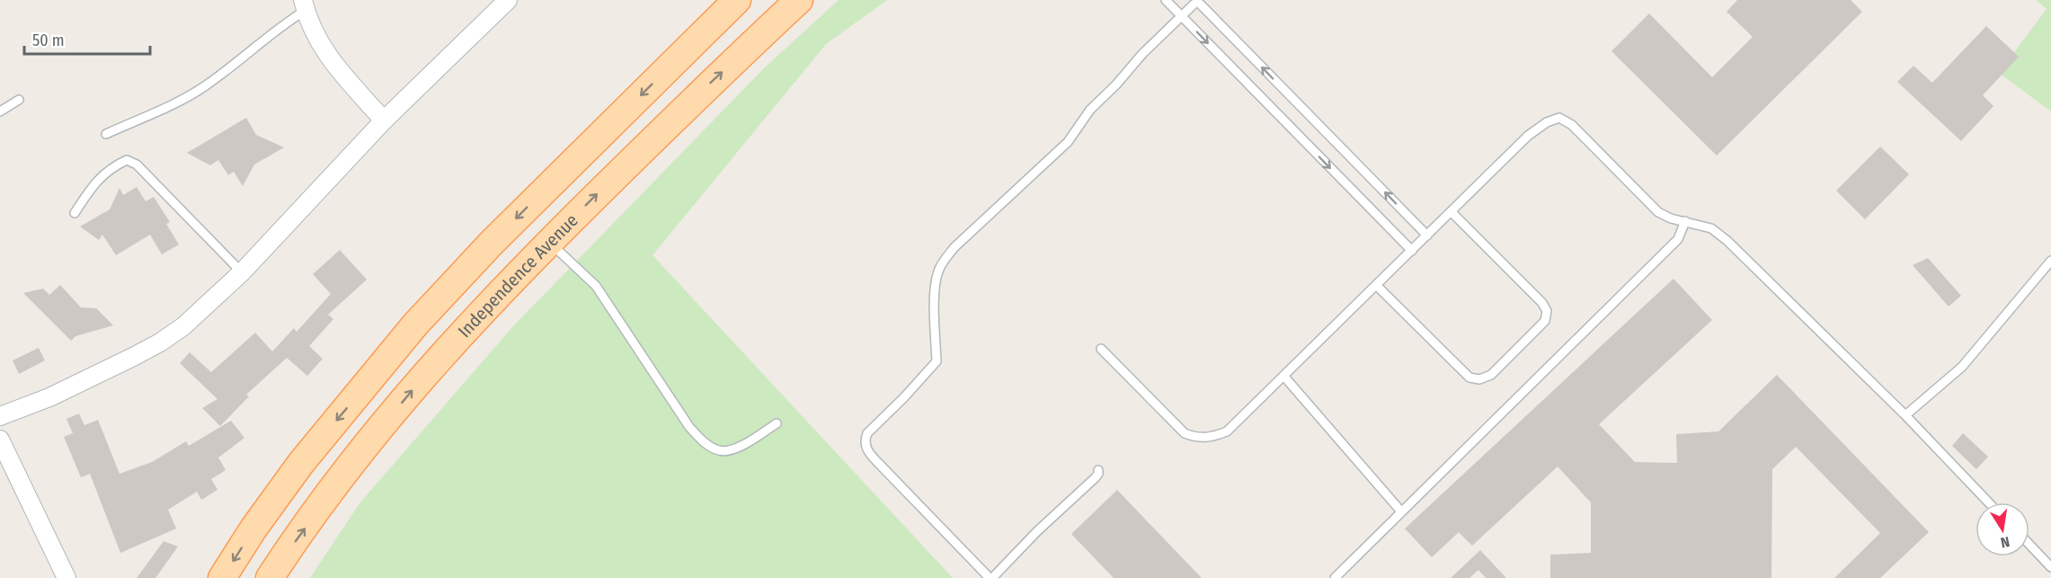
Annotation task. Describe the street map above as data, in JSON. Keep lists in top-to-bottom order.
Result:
{
  "streets": {
    "main road": ["Independence Avenue"]
  },
  "scale_bar": "50 m",
  "north": "bottom"
}
